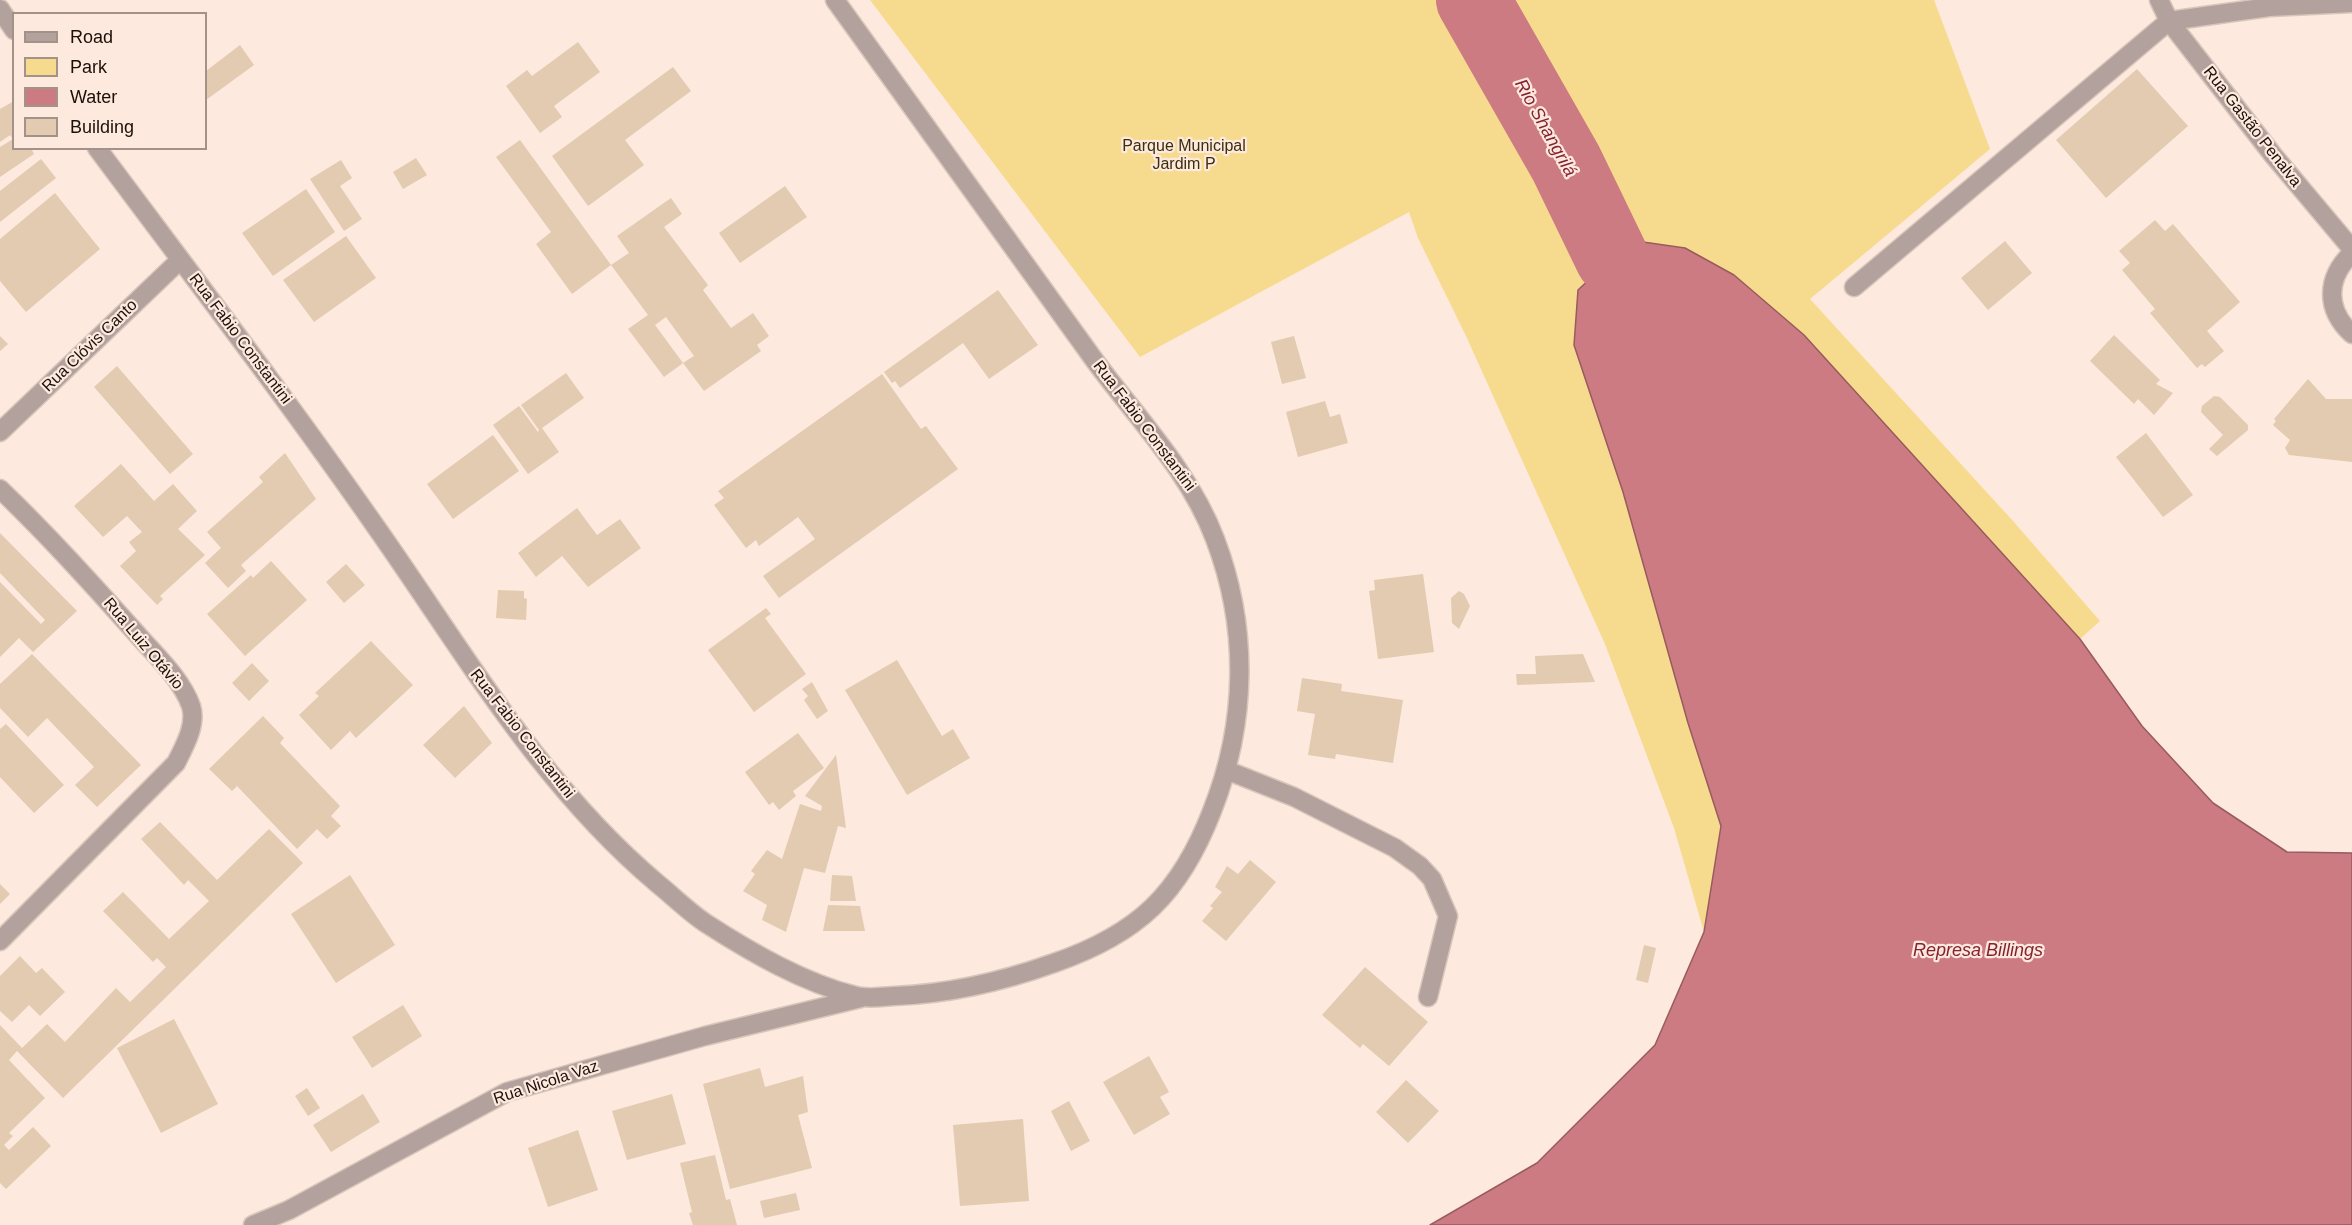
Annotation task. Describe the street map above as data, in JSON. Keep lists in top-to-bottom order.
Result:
{
  "streets": {
    "street": [
      "Rua Gastão Penalva",
      "Rua Fabio Constantini",
      "Rua Clóvis Canto",
      "Rua Luiz Otávio",
      "Rua Nicola Vaz"
    ]
  },
  "crossings": [
    ["Rua Fabio Constantini", "Rua Clóvis Canto"],
    ["Rua Fabio Constantini", "Rua Nicola Vaz"]
  ],
  "water": ["Rio Shangrilá", "Represa Billings"],
  "parks": ["Parque Municipal Jardim P"],
  "legend": [
    "Road",
    "Park",
    "Water",
    "Building"
  ]
}
